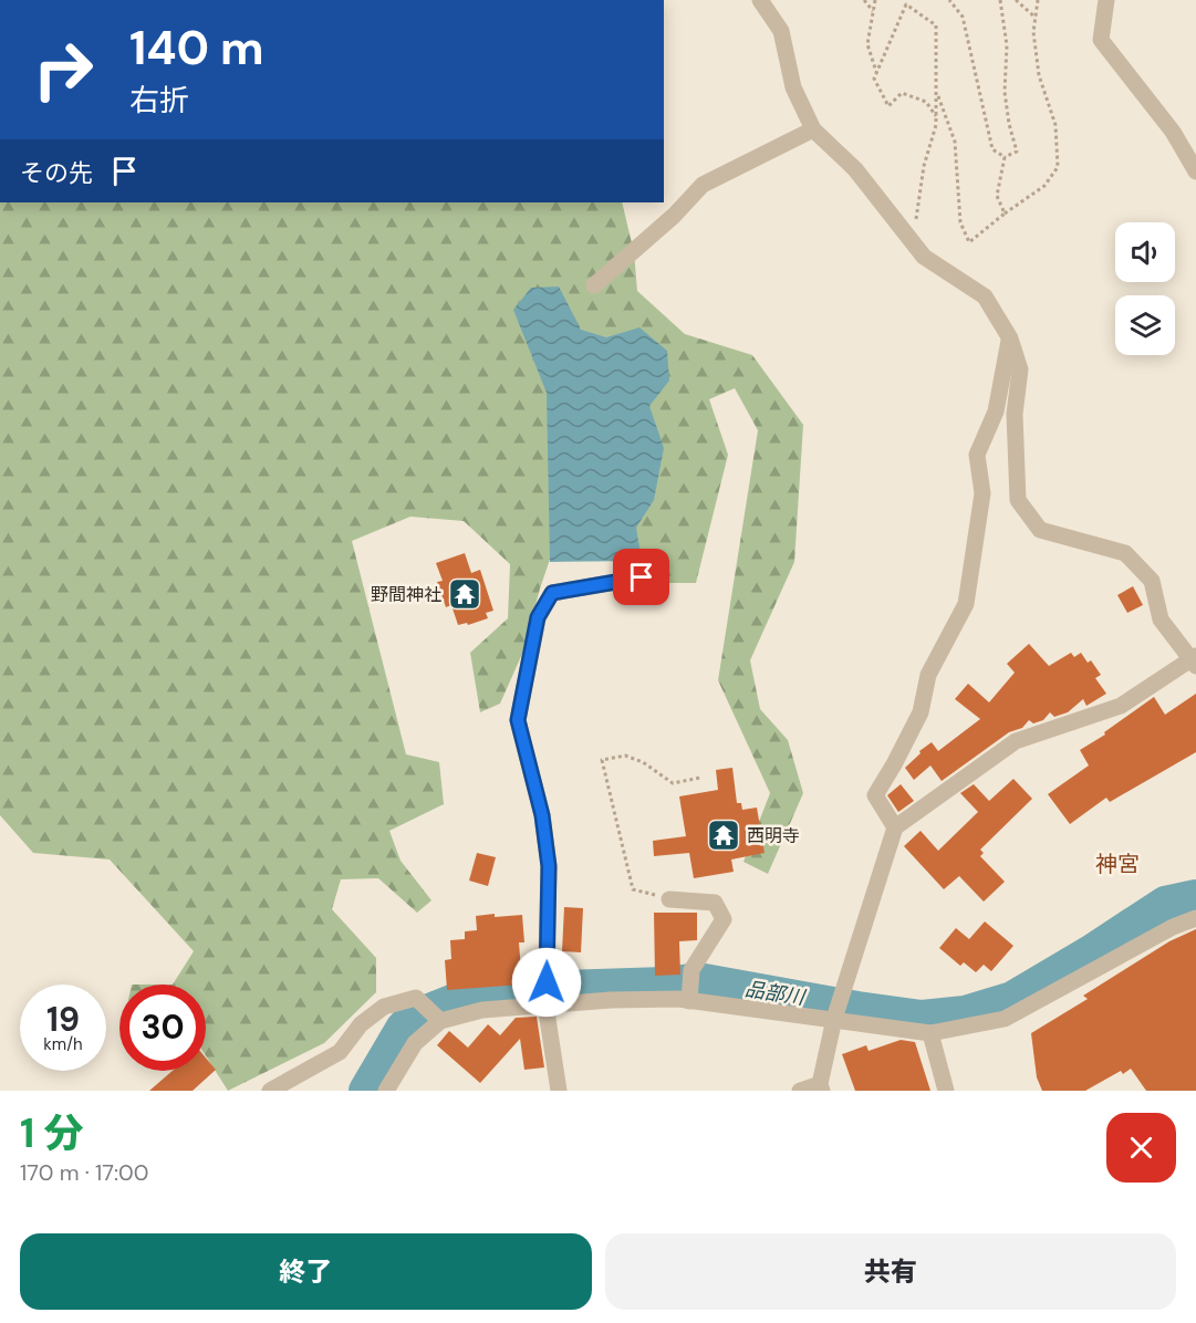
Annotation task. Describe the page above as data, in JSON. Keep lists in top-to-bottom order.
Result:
{
  "districts": ["神宮"],
  "water": ["品部川"],
  "places": {
    "temple": ["野間神社", "西明寺"]
  },
  "page": {
    "turn": ["140 m", "右折"],
    "then": "その先",
    "speed": "19 km/h",
    "limit": "30",
    "heading": ["1 分", "170 m · 17:00"],
    "buttons": ["終了", "共有"]
  }
}
